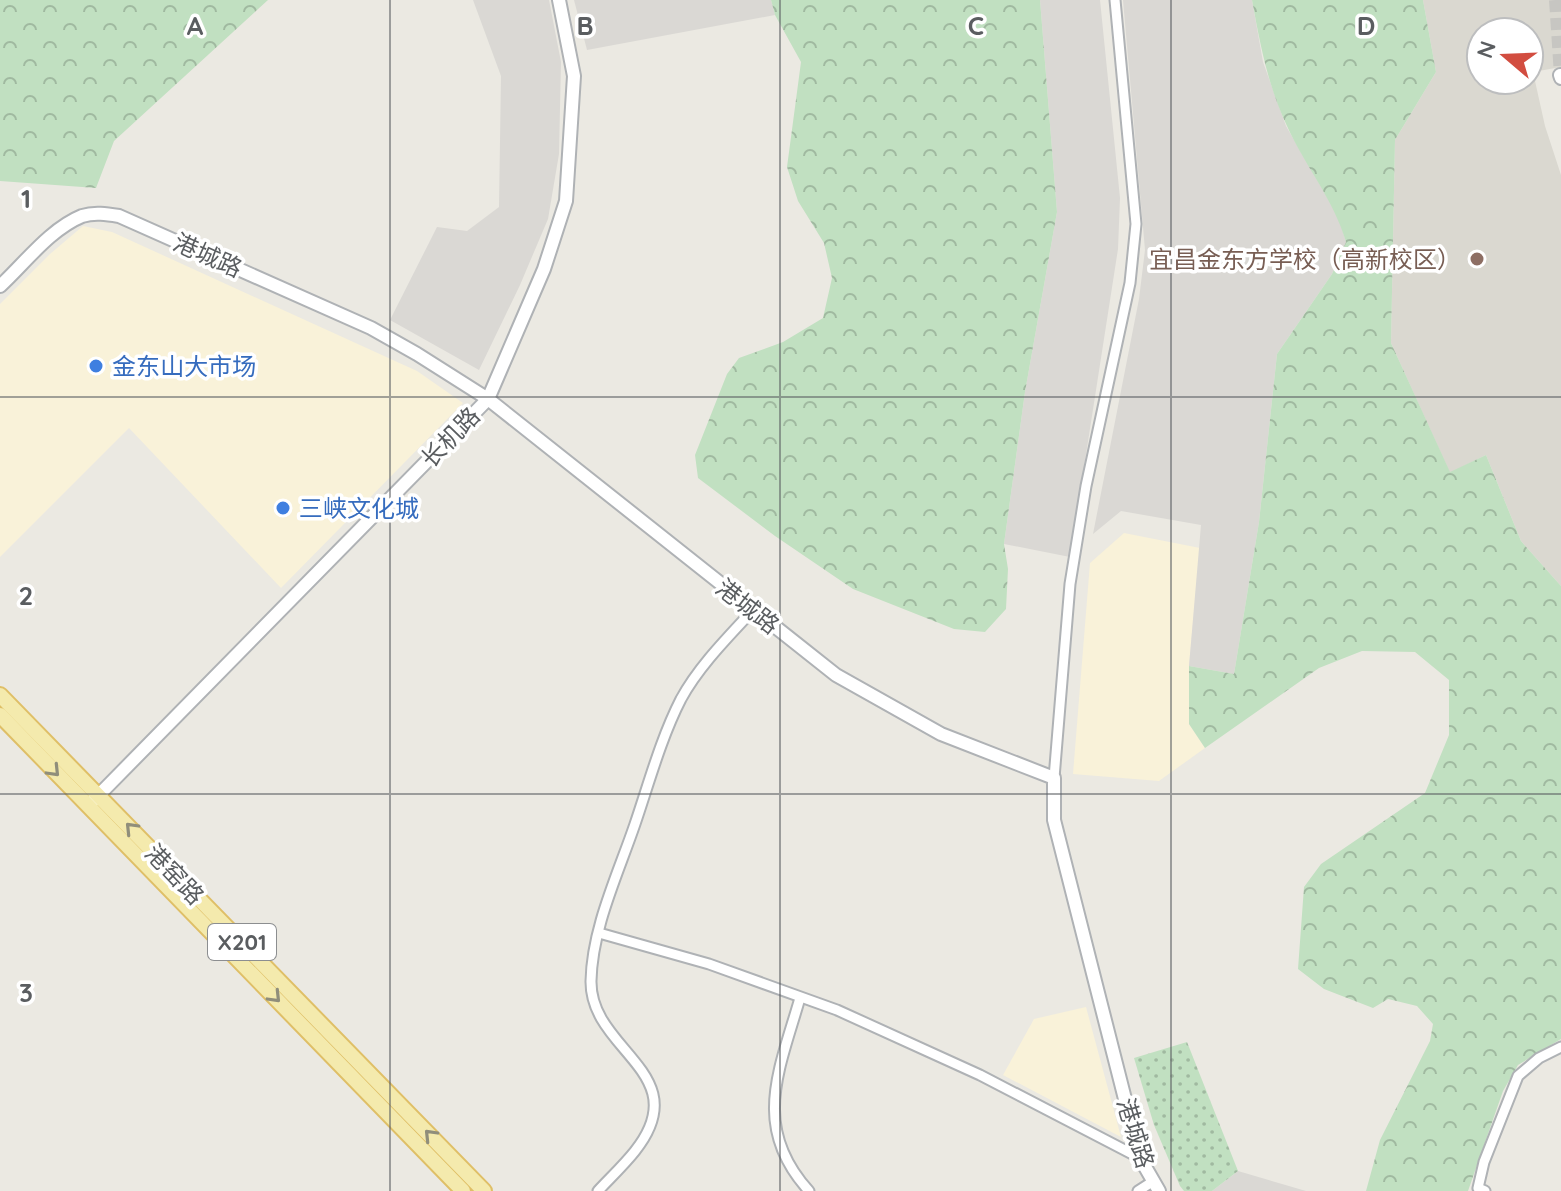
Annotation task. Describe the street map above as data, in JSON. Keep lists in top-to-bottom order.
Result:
{
  "streets": {
    "main road": ["港窑路", "X201"],
    "street": ["港城路", "长机路"]
  },
  "crossings": [
    ["港城路", "长机路"],
    ["长机路", "港窑路"]
  ],
  "places": ["宜昌金东方学校（高新校区）", "金东山大市场", "三峡文化城"],
  "north": "left",
  "grid": {
    "columns": [
      "A",
      "B",
      "C",
      "D"
    ],
    "rows": ["1", "2", "3"]
  }
}
